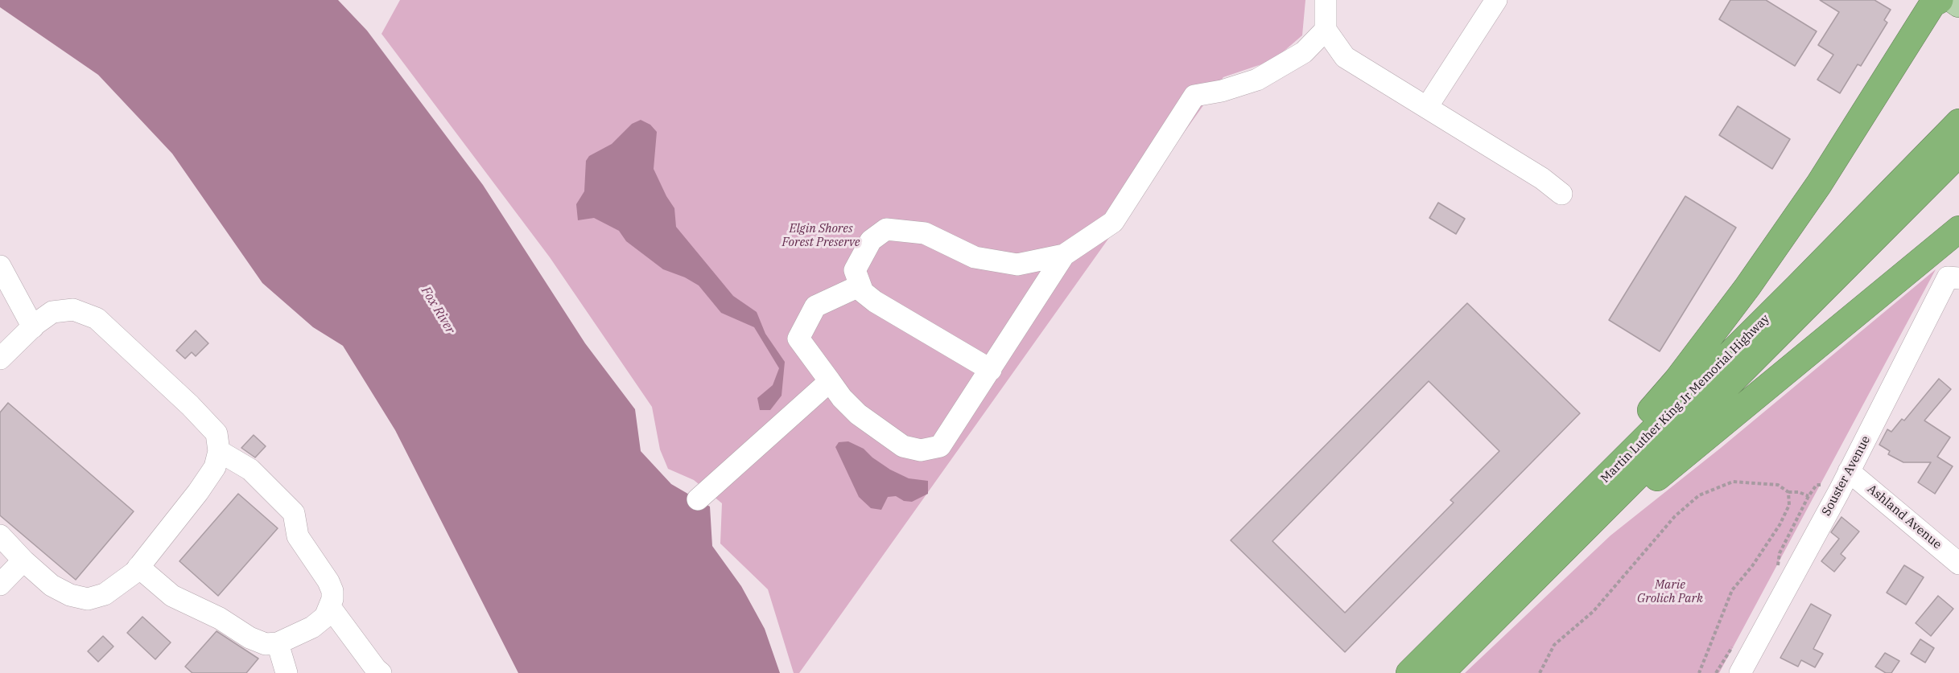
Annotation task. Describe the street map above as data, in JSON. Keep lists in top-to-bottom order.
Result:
{
  "streets": {
    "highway": ["Martin Luther King Jr Memorial Highway"],
    "street": ["Souster Avenue", "Ashland Avenue"]
  },
  "crossings": [
    ["Souster Avenue", "Ashland Avenue"]
  ],
  "water": ["Fox River"],
  "parks": ["Elgin Shores Forest Preserve", "Marie Grolich Park"]
}
